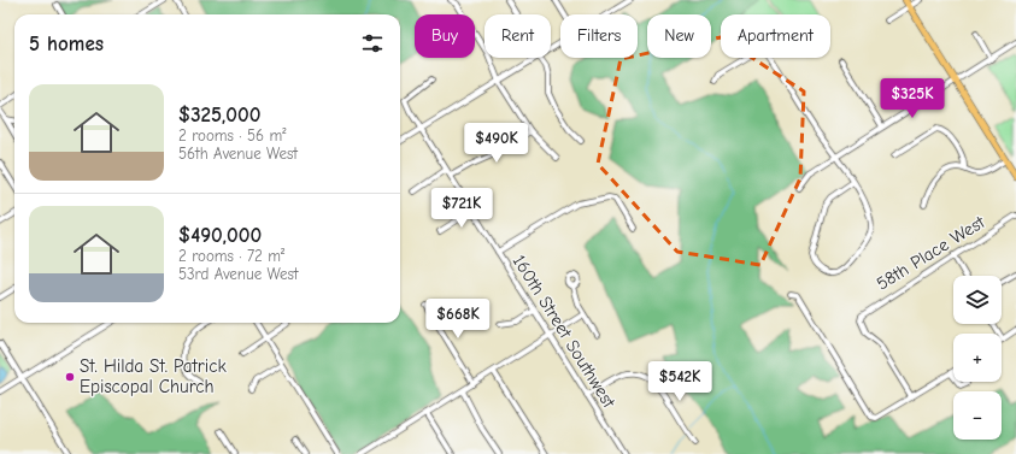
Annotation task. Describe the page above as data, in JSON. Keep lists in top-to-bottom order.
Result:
{
  "streets": {
    "street": ["58th Place West", "160th Street Southwest"]
  },
  "places": ["St. Hilda St. Patrick Episcopal Church"],
  "page": {
    "chip": [
      "Buy",
      "Rent",
      "Filters",
      "New",
      "Apartment"
    ],
    "heading": "5 homes",
    "list": [
      {
        "name": "$325,000",
        "note": "2 rooms · 56 m² · 56th Avenue West"
      },
      {
        "name": "$490,000",
        "note": "2 rooms · 72 m² · 53rd Avenue West"
      }
    ],
    "price": [
      "$325K",
      "$490K",
      "$721K",
      "$668K",
      "$542K"
    ],
    "map_buttons": ["+", "−"]
  }
}
